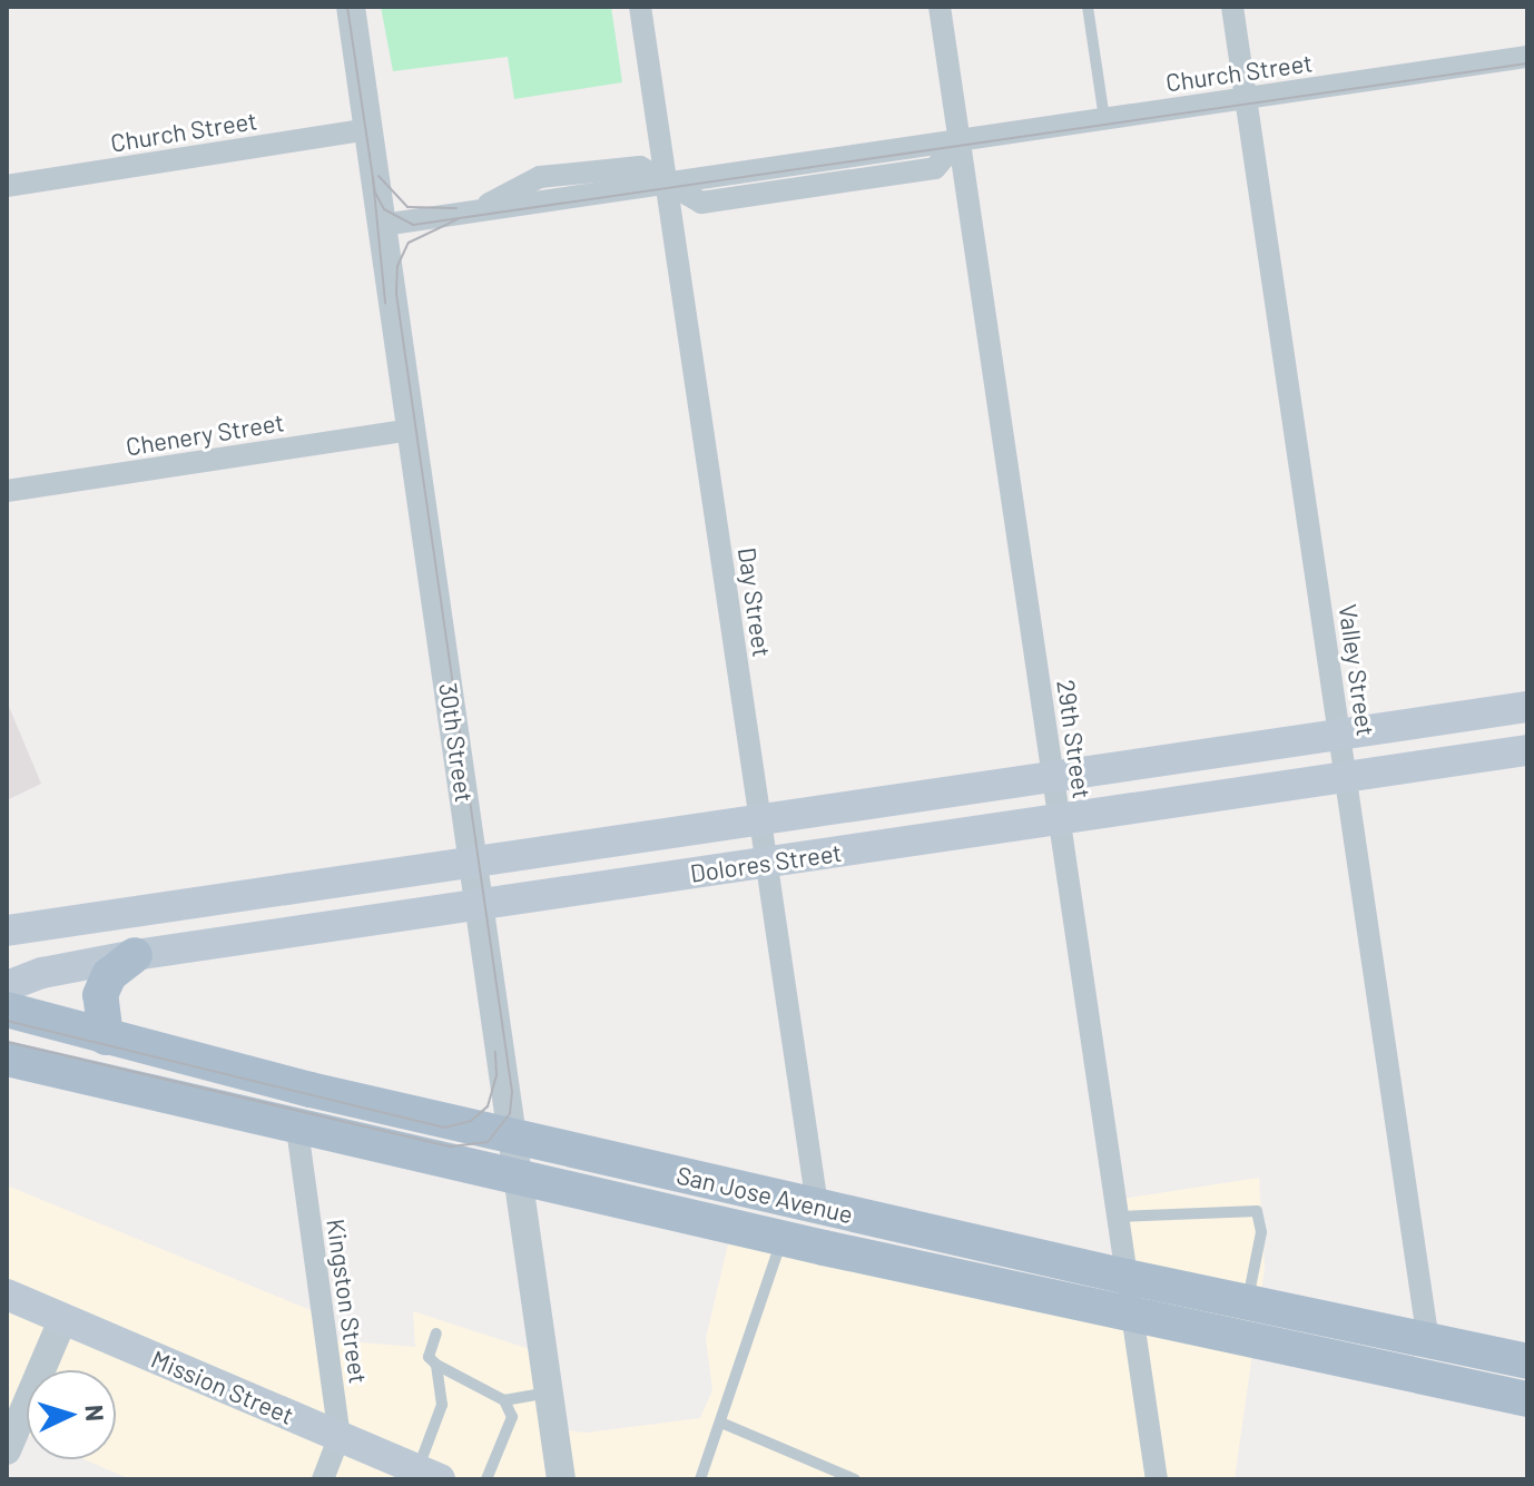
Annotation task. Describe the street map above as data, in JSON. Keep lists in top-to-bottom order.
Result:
{
  "streets": {
    "main road": ["Dolores Street", "San Jose Avenue", "Mission Street"],
    "street": [
      "Church Street",
      "Chenery Street",
      "Day Street",
      "Valley Street",
      "29th Street",
      "30th Street",
      "Kingston Street"
    ]
  },
  "crossings": [
    ["Church Street", "Day Street"],
    ["Church Street", "Valley Street"],
    ["Church Street", "29th Street"],
    ["Church Street", "30th Street"],
    ["Chenery Street", "30th Street"],
    ["Day Street", "Dolores Street"],
    ["Day Street", "San Jose Avenue"],
    ["Valley Street", "Dolores Street"],
    ["Valley Street", "San Jose Avenue"],
    ["29th Street", "Dolores Street"],
    ["29th Street", "San Jose Avenue"],
    ["30th Street", "Dolores Street"],
    ["30th Street", "San Jose Avenue"],
    ["San Jose Avenue", "Kingston Street"],
    ["Kingston Street", "Mission Street"]
  ],
  "north": "right"
}
